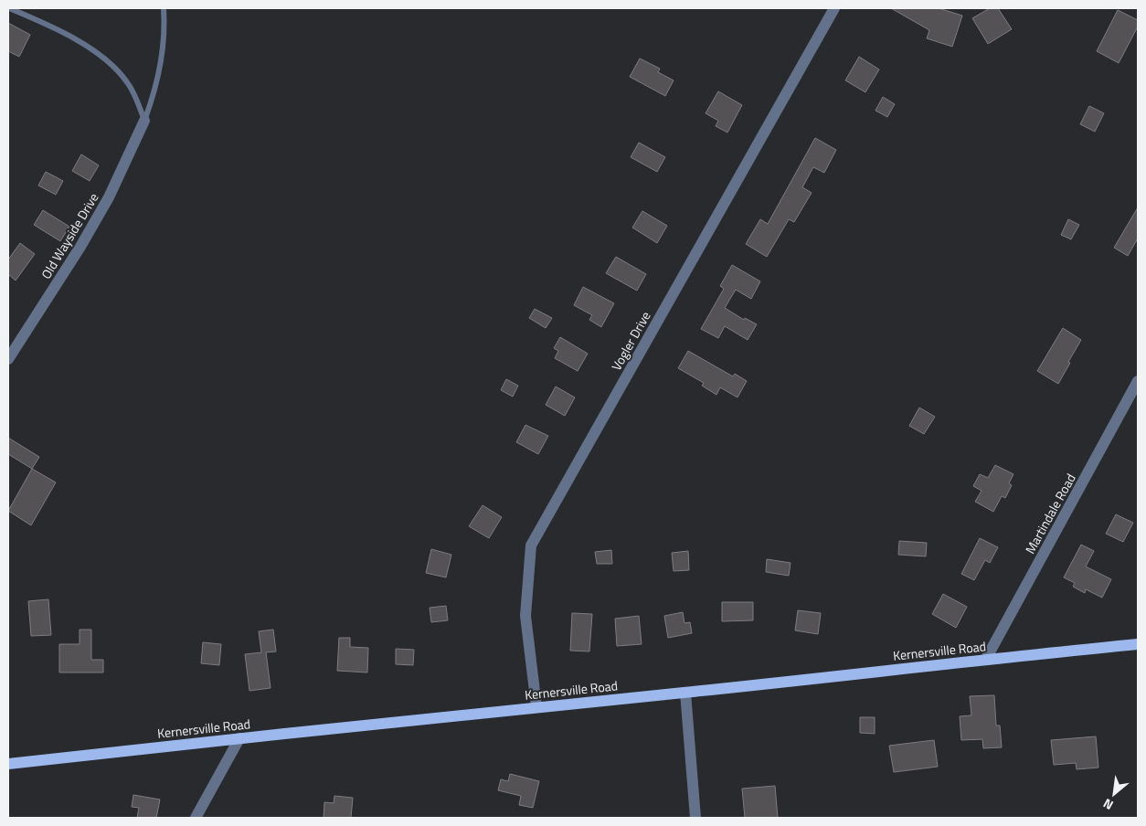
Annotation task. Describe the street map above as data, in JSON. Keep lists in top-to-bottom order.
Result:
{
  "streets": {
    "main road": ["Kernersville Road"],
    "street": ["Old Wayside Drive", "Vogler Drive", "Martindale Road"]
  },
  "crossings": [
    ["Vogler Drive", "Kernersville Road"],
    ["Martindale Road", "Kernersville Road"]
  ],
  "north": "bottom left"
}
